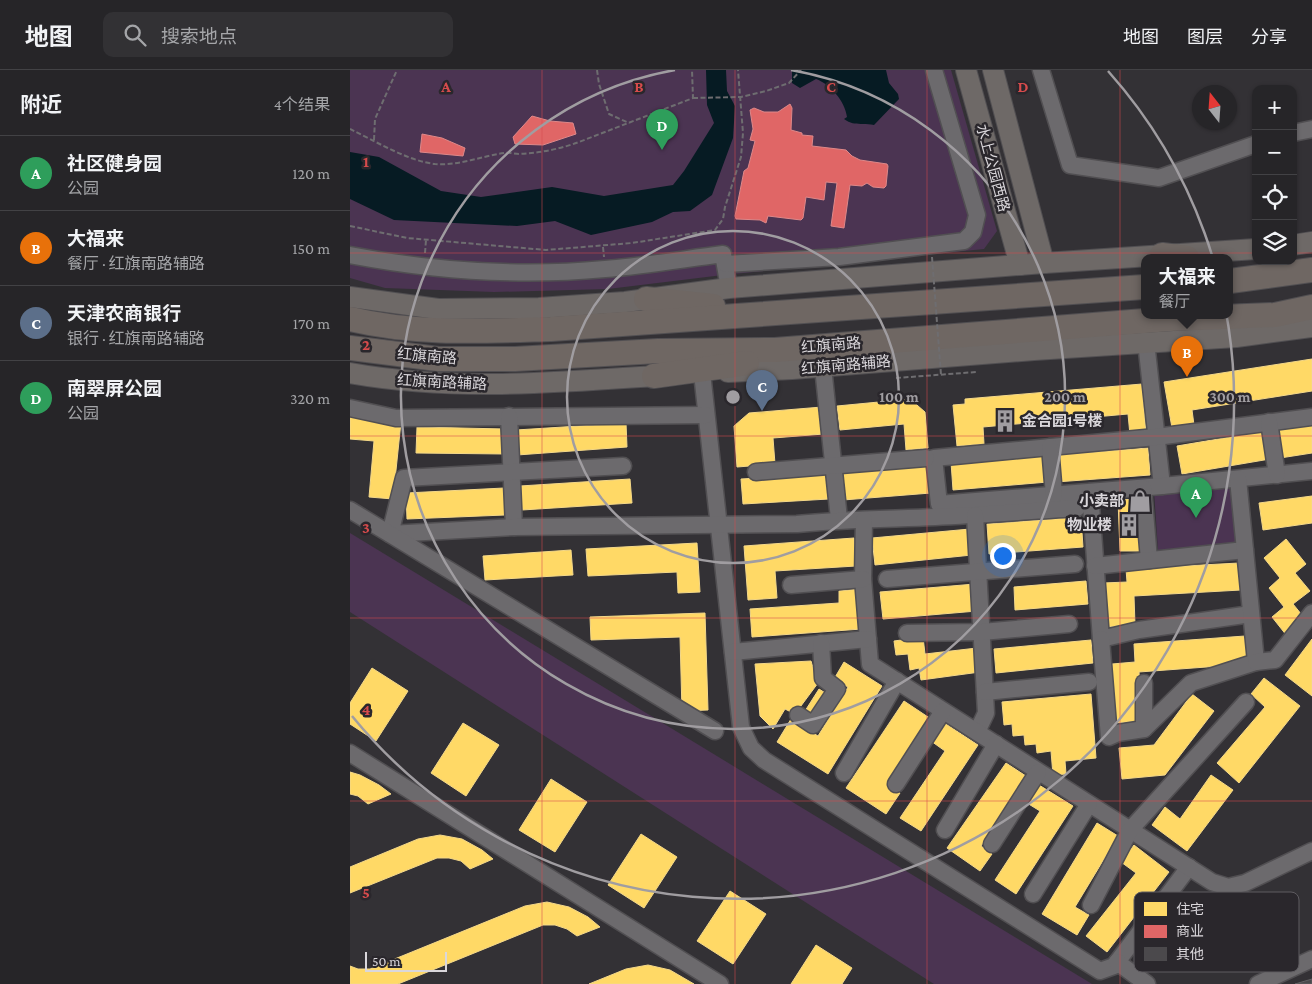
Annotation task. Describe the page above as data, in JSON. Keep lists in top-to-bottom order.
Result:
{
  "streets": {
    "highway": ["红旗南路"],
    "main road": ["水上公园西路", "红旗南路辅路"]
  },
  "places": {
    "building": ["金合园1号楼", "物业楼"],
    "shop": ["小卖部"]
  },
  "legend": ["住宅", "商业", "其他"],
  "scale_bar": "50 m",
  "north": "top",
  "page": {
    "header": "地图",
    "search": "搜索地点",
    "nav": ["地图", "图层", "分享"],
    "heading": ["附近", "4个结果"],
    "map_buttons": ["+", "−"],
    "pins": [
      "D",
      "B",
      "C",
      "A"
    ],
    "list": [
      {
        "mark": "A",
        "name": "社区健身园",
        "note": "公园",
        "value": "120 m"
      },
      {
        "mark": "B",
        "name": "大福来",
        "note": "餐厅 · 红旗南路辅路",
        "value": "150 m"
      },
      {
        "mark": "C",
        "name": "天津农商银行",
        "note": "银行 · 红旗南路辅路",
        "value": "170 m"
      },
      {
        "mark": "D",
        "name": "南翠屏公园",
        "note": "公园",
        "value": "320 m"
      }
    ],
    "popup": ["大福来", "餐厅"],
    "scale": "50 m"
  },
  "grid": {
    "columns": [
      "A",
      "B",
      "C",
      "D"
    ],
    "rows": [
      "1",
      "2",
      "3",
      "4",
      "5"
    ]
  },
  "rings": ["100 m", "200 m", "300 m"]
}
